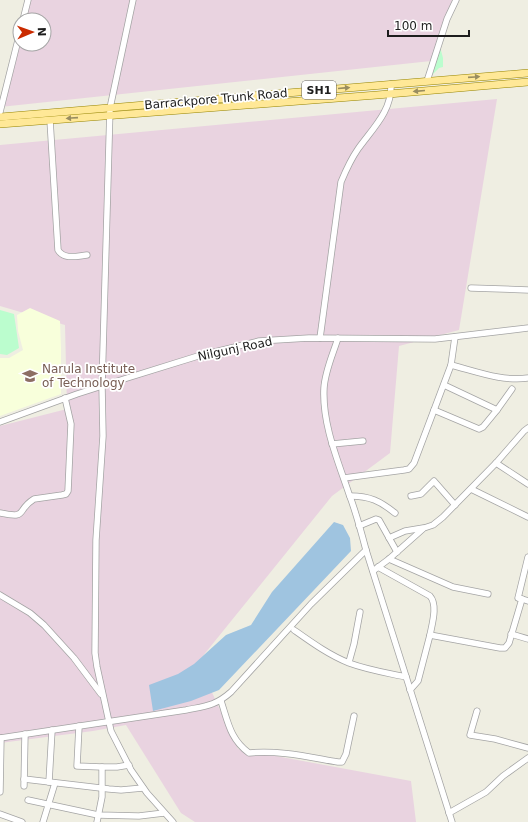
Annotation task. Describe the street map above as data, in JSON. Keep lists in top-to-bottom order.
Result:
{
  "streets": {
    "main road": ["SH1", "Barrackpore Trunk Road"],
    "street": ["Nilgunj Road"]
  },
  "places": {
    "school or university": ["Narula Institute of Technology"]
  },
  "scale_bar": "100 m",
  "north": "right"
}
